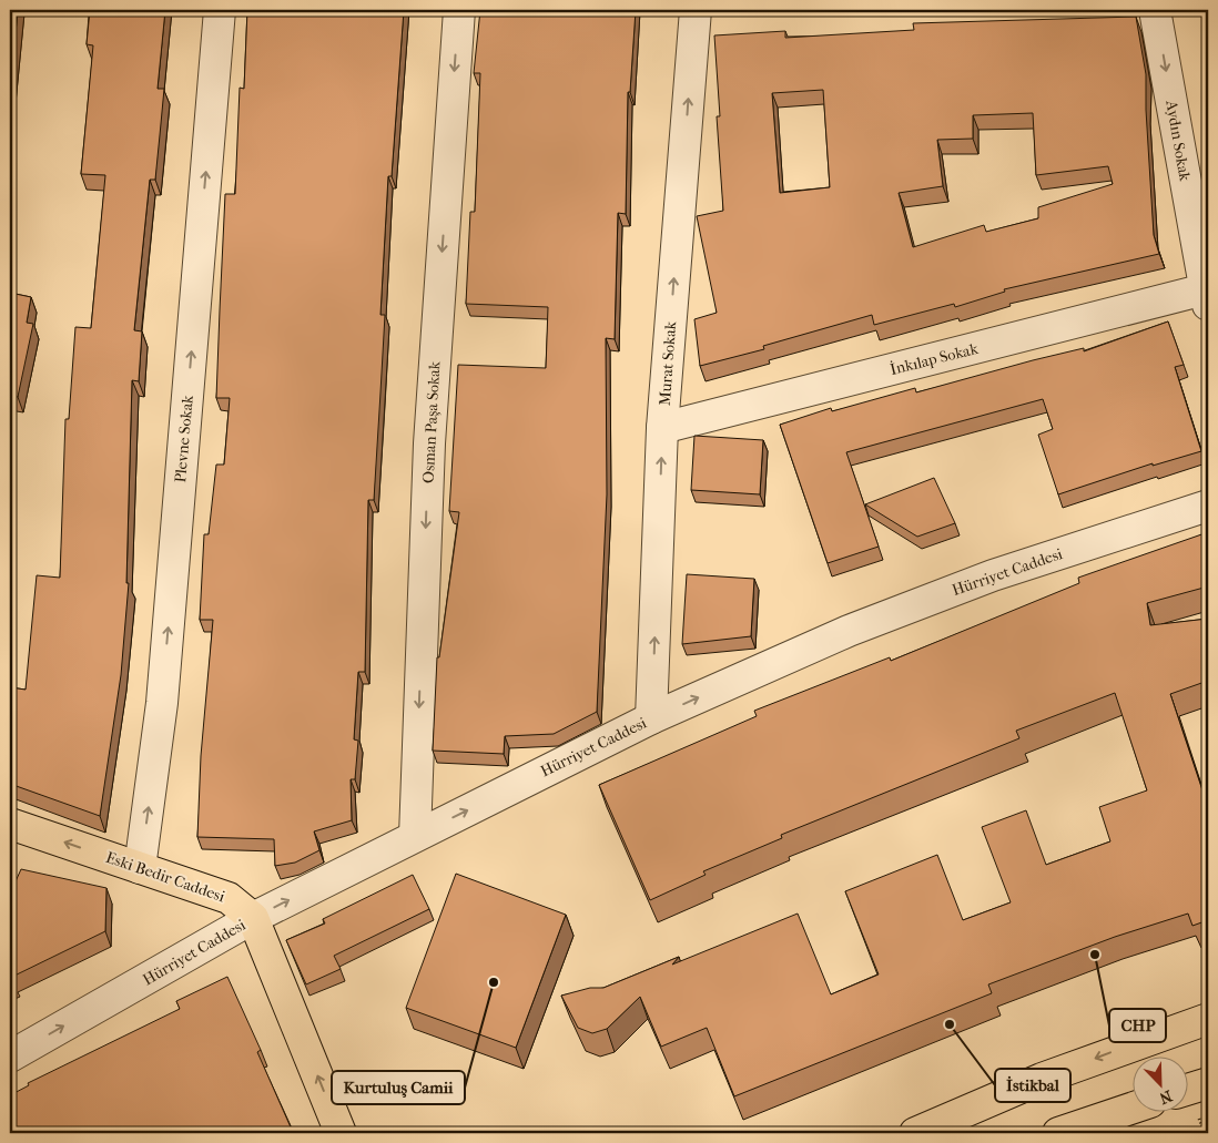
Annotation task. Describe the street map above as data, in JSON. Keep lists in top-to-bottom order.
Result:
{
  "streets": {
    "main road": ["Eski Bedir Caddesi"],
    "street": [
      "Aydın Sokak",
      "İnkılap Sokak",
      "Murat Sokak",
      "Osman Paşa Sokak",
      "Plevne Sokak",
      "Hürriyet Caddesi"
    ]
  },
  "crossings": [
    ["Aydın Sokak", "İnkılap Sokak"],
    ["İnkılap Sokak", "Murat Sokak"],
    ["Murat Sokak", "Hürriyet Caddesi"],
    ["Osman Paşa Sokak", "Hürriyet Caddesi"],
    ["Plevne Sokak", "Eski Bedir Caddesi"],
    ["Hürriyet Caddesi", "Eski Bedir Caddesi"]
  ],
  "one_way": [
    "Aydın Sokak",
    "Murat Sokak",
    "Osman Paşa Sokak",
    "Plevne Sokak",
    "Hürriyet Caddesi",
    "Eski Bedir Caddesi"
  ],
  "places": ["CHP", "Kurtuluş Camii", "İstikbal"],
  "north": "bottom right"
}
